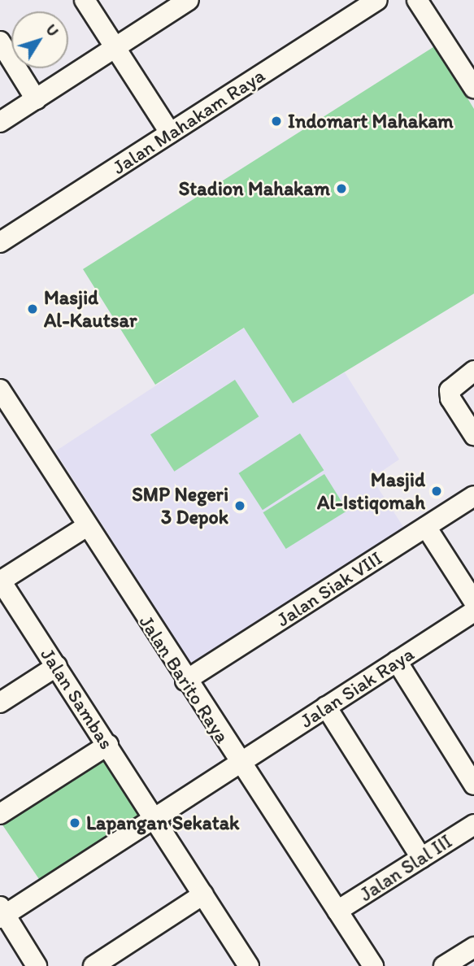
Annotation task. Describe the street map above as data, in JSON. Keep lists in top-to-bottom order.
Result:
{
  "streets": {
    "street": [
      "Jalan Mahakam Raya",
      "Jalan Siak VIII",
      "Jalan Barito Raya",
      "Jalan Siak Raya",
      "Jalan Sambas",
      "Jalan Slal III"
    ]
  },
  "crossings": [
    ["Jalan Siak VIII", "Jalan Barito Raya"],
    ["Jalan Barito Raya", "Jalan Siak Raya"],
    ["Jalan Barito Raya", "Jalan Slal III"],
    ["Jalan Siak Raya", "Jalan Sambas"]
  ],
  "places": [
    "Indomart Mahakam",
    "Stadion Mahakam",
    "Masjid Al-Kautsar",
    "Masjid Al-Istiqomah",
    "SMP Negeri 3 Depok",
    "Lapangan Sekatak"
  ],
  "north": "top right"
}
